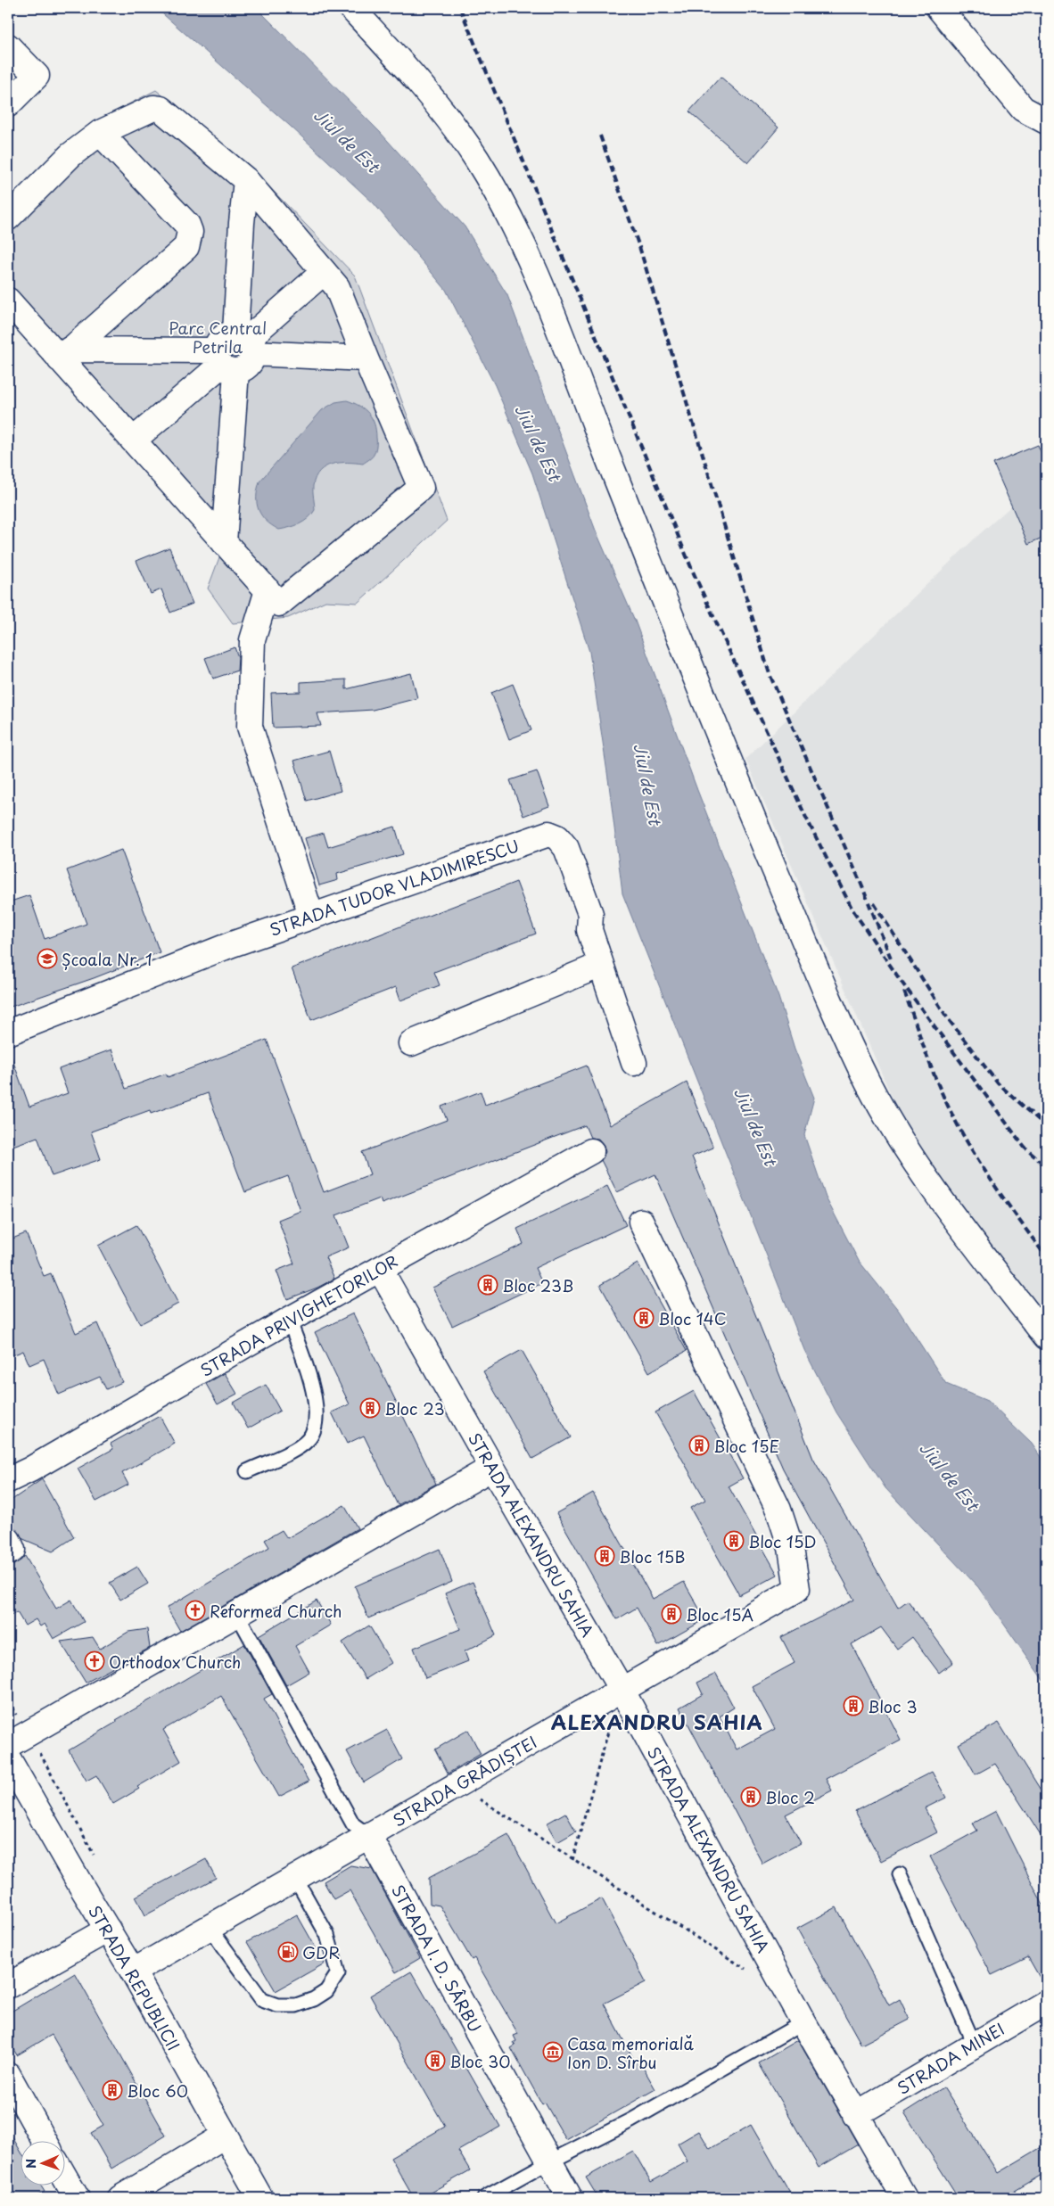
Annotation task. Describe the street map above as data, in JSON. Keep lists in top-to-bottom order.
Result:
{
  "streets": {
    "street": [
      "STRADA TUDOR VLADIMIRESCU",
      "STRADA PRIVIGHETORILOR",
      "STRADA ALEXANDRU SAHIA",
      "STRADA GRĂDIȘTEI",
      "STRADA I. D. SÂRBU",
      "STRADA REPUBLICII",
      "STRADA MINEI"
    ]
  },
  "crossings": [
    ["STRADA PRIVIGHETORILOR", "STRADA ALEXANDRU SAHIA"],
    ["STRADA ALEXANDRU SAHIA", "STRADA GRĂDIȘTEI"],
    ["STRADA ALEXANDRU SAHIA", "STRADA MINEI"],
    ["STRADA GRĂDIȘTEI", "STRADA I. D. SÂRBU"],
    ["STRADA GRĂDIȘTEI", "STRADA REPUBLICII"]
  ],
  "districts": ["ALEXANDRU SAHIA"],
  "water": ["Jiul de Est"],
  "parks": ["Parc Central Petrila"],
  "places": {
    "school or university": ["Școala Nr. 1"],
    "building": [
      "Bloc 23B",
      "Bloc 14C",
      "Bloc 23",
      "Bloc 15E",
      "Bloc 15D",
      "Bloc 15B",
      "Bloc 15A",
      "Bloc 3",
      "Bloc 2",
      "Bloc 30",
      "Bloc 60"
    ],
    "church": ["Reformed Church", "Orthodox Church"],
    "fuel station": ["GDR"],
    "museum": ["Casa memorială Ion D. Sîrbu"]
  },
  "north": "left"
}
